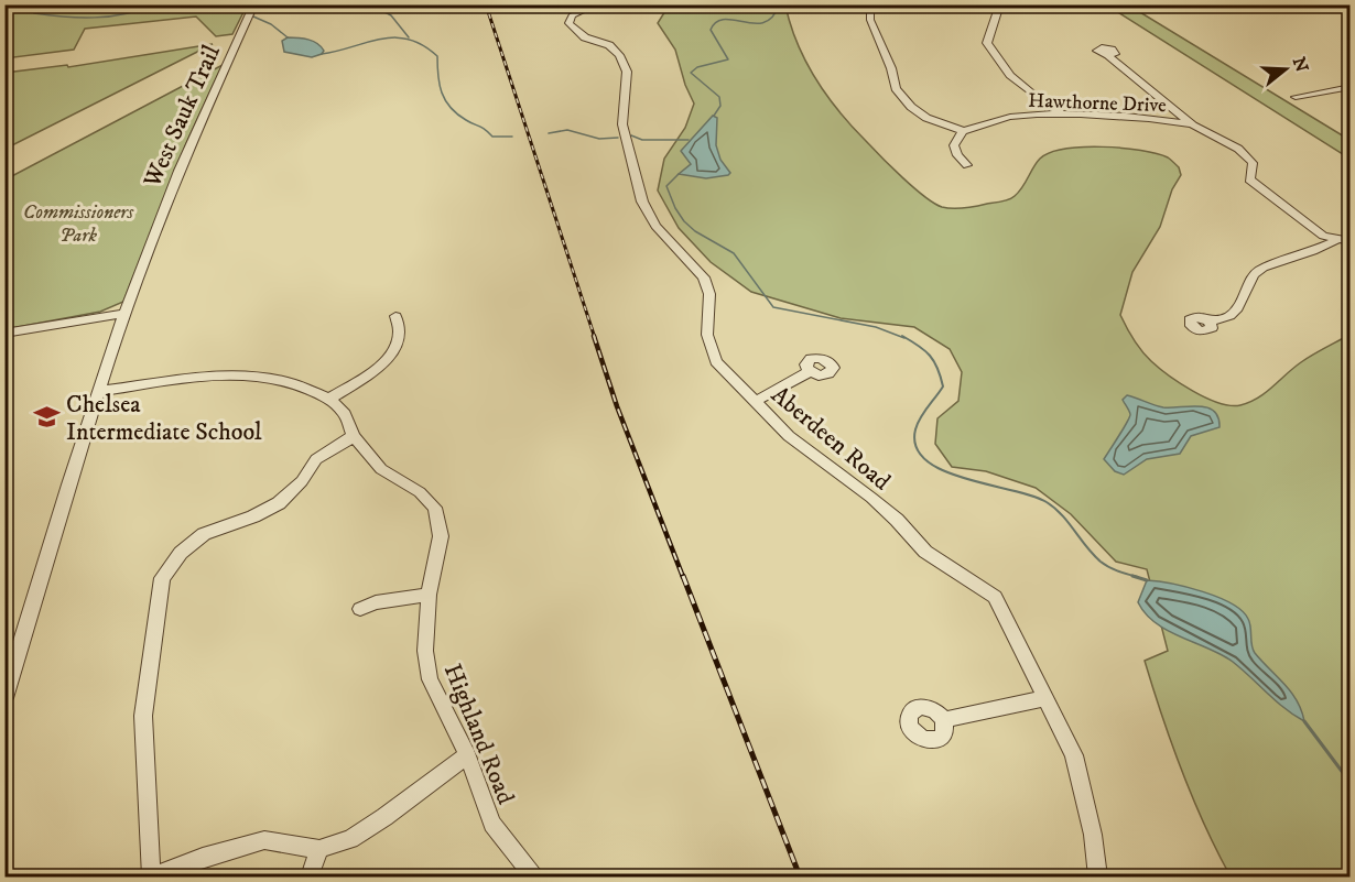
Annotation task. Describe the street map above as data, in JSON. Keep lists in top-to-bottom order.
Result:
{
  "streets": {
    "street": [
      "Hawthorne Drive",
      "West Sauk Trail",
      "Aberdeen Road",
      "Highland Road"
    ]
  },
  "crossings": [
    ["West Sauk Trail", "Highland Road"]
  ],
  "parks": ["Commissioners Park"],
  "places": {
    "school or university": ["Chelsea Intermediate School"]
  },
  "north": "right"
}
